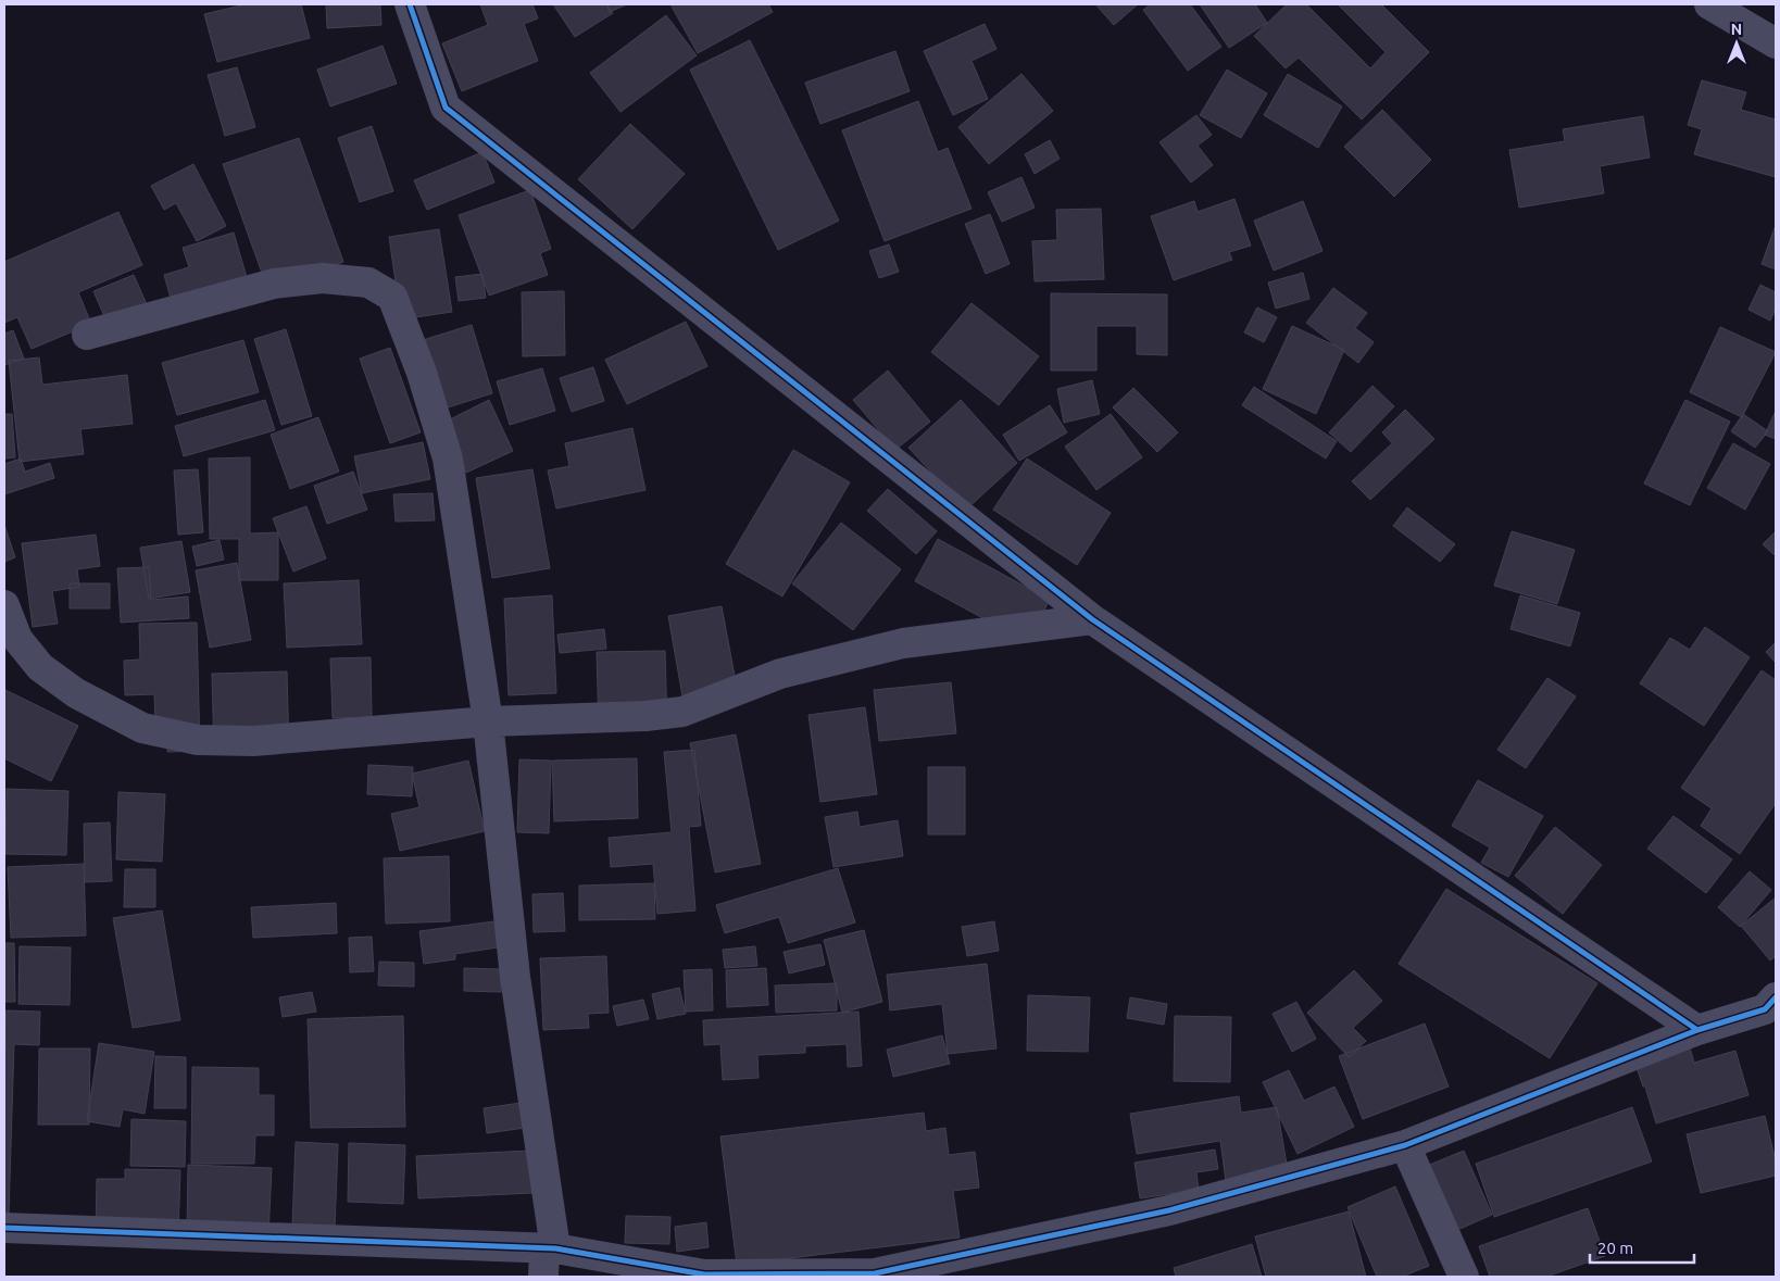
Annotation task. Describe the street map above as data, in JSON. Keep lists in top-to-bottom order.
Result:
{
  "scale_bar": "20 m",
  "north": "top"
}
